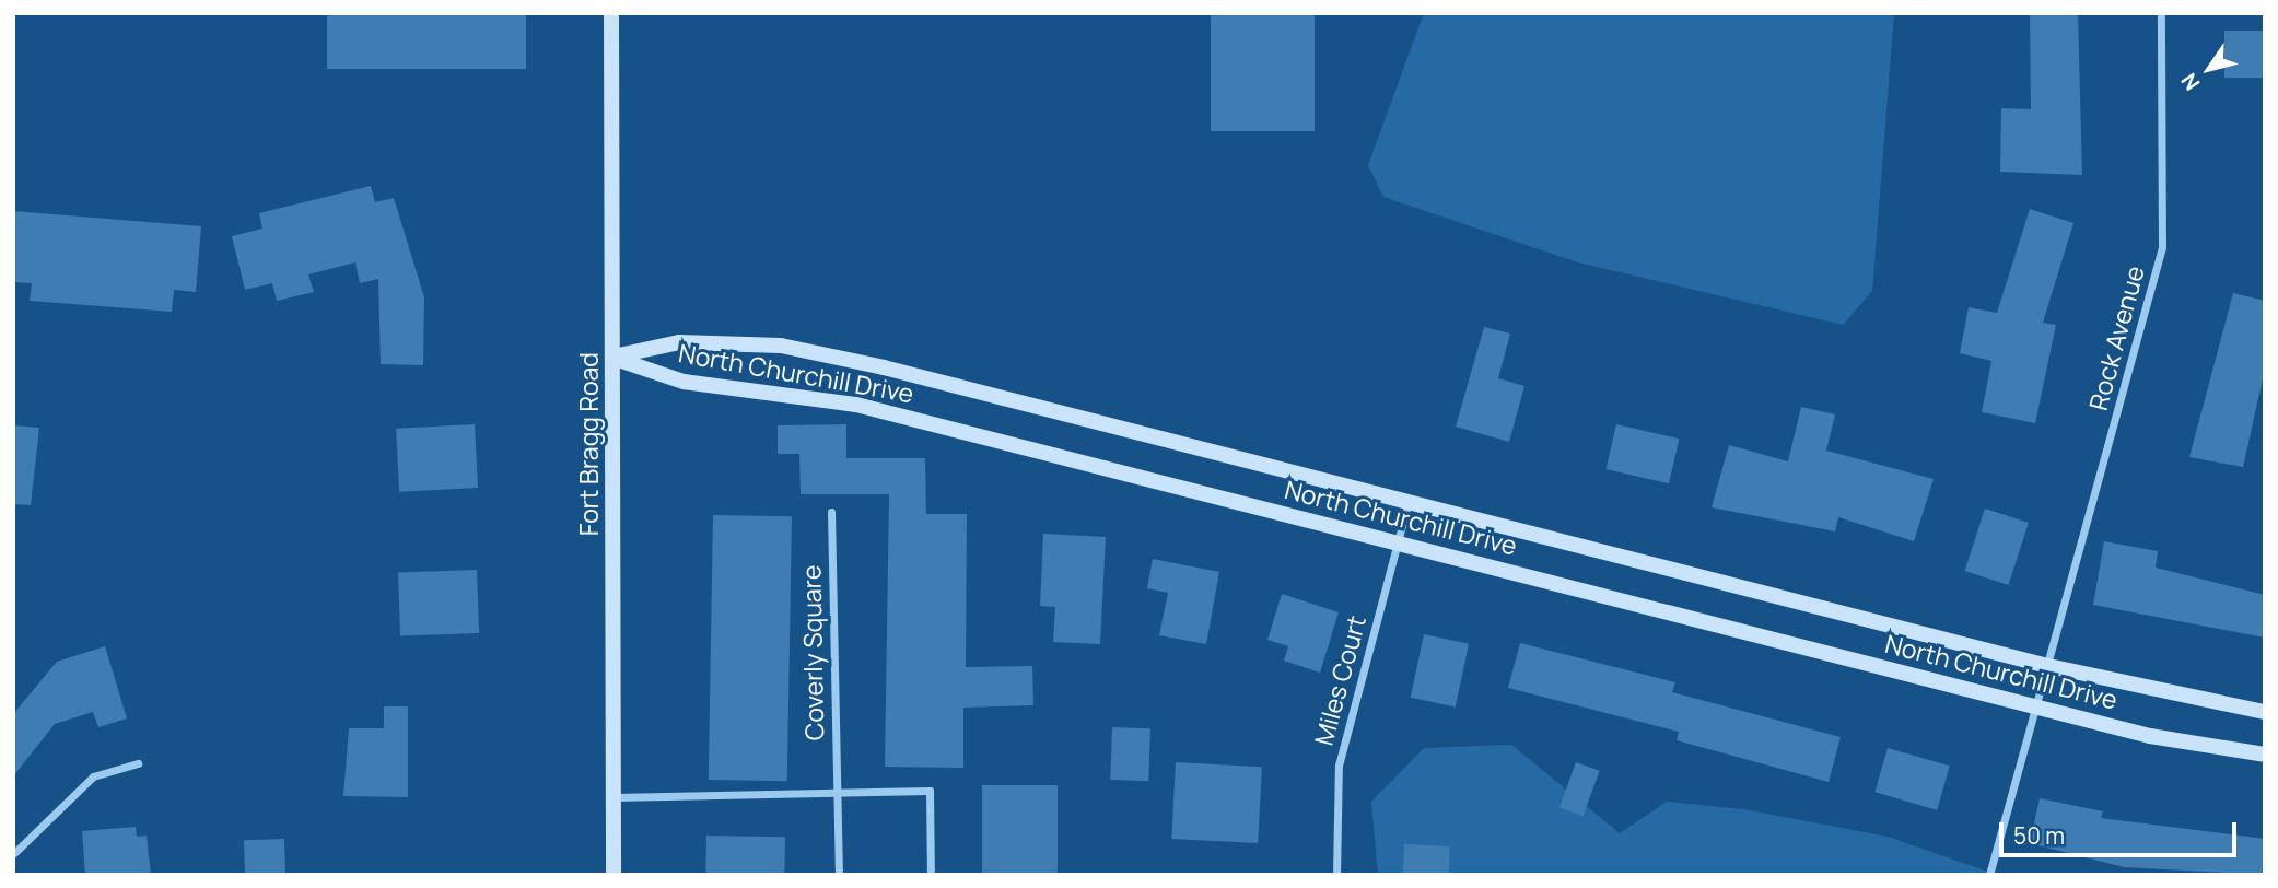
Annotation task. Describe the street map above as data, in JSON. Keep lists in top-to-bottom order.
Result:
{
  "streets": {
    "street": [
      "Rock Avenue",
      "North Churchill Drive",
      "Fort Bragg Road",
      "Coverly Square",
      "Miles Court"
    ]
  },
  "crossings": [
    ["Rock Avenue", "North Churchill Drive"],
    ["North Churchill Drive", "Fort Bragg Road"],
    ["North Churchill Drive", "Miles Court"]
  ],
  "scale_bar": "50 m",
  "north": "bottom left"
}
